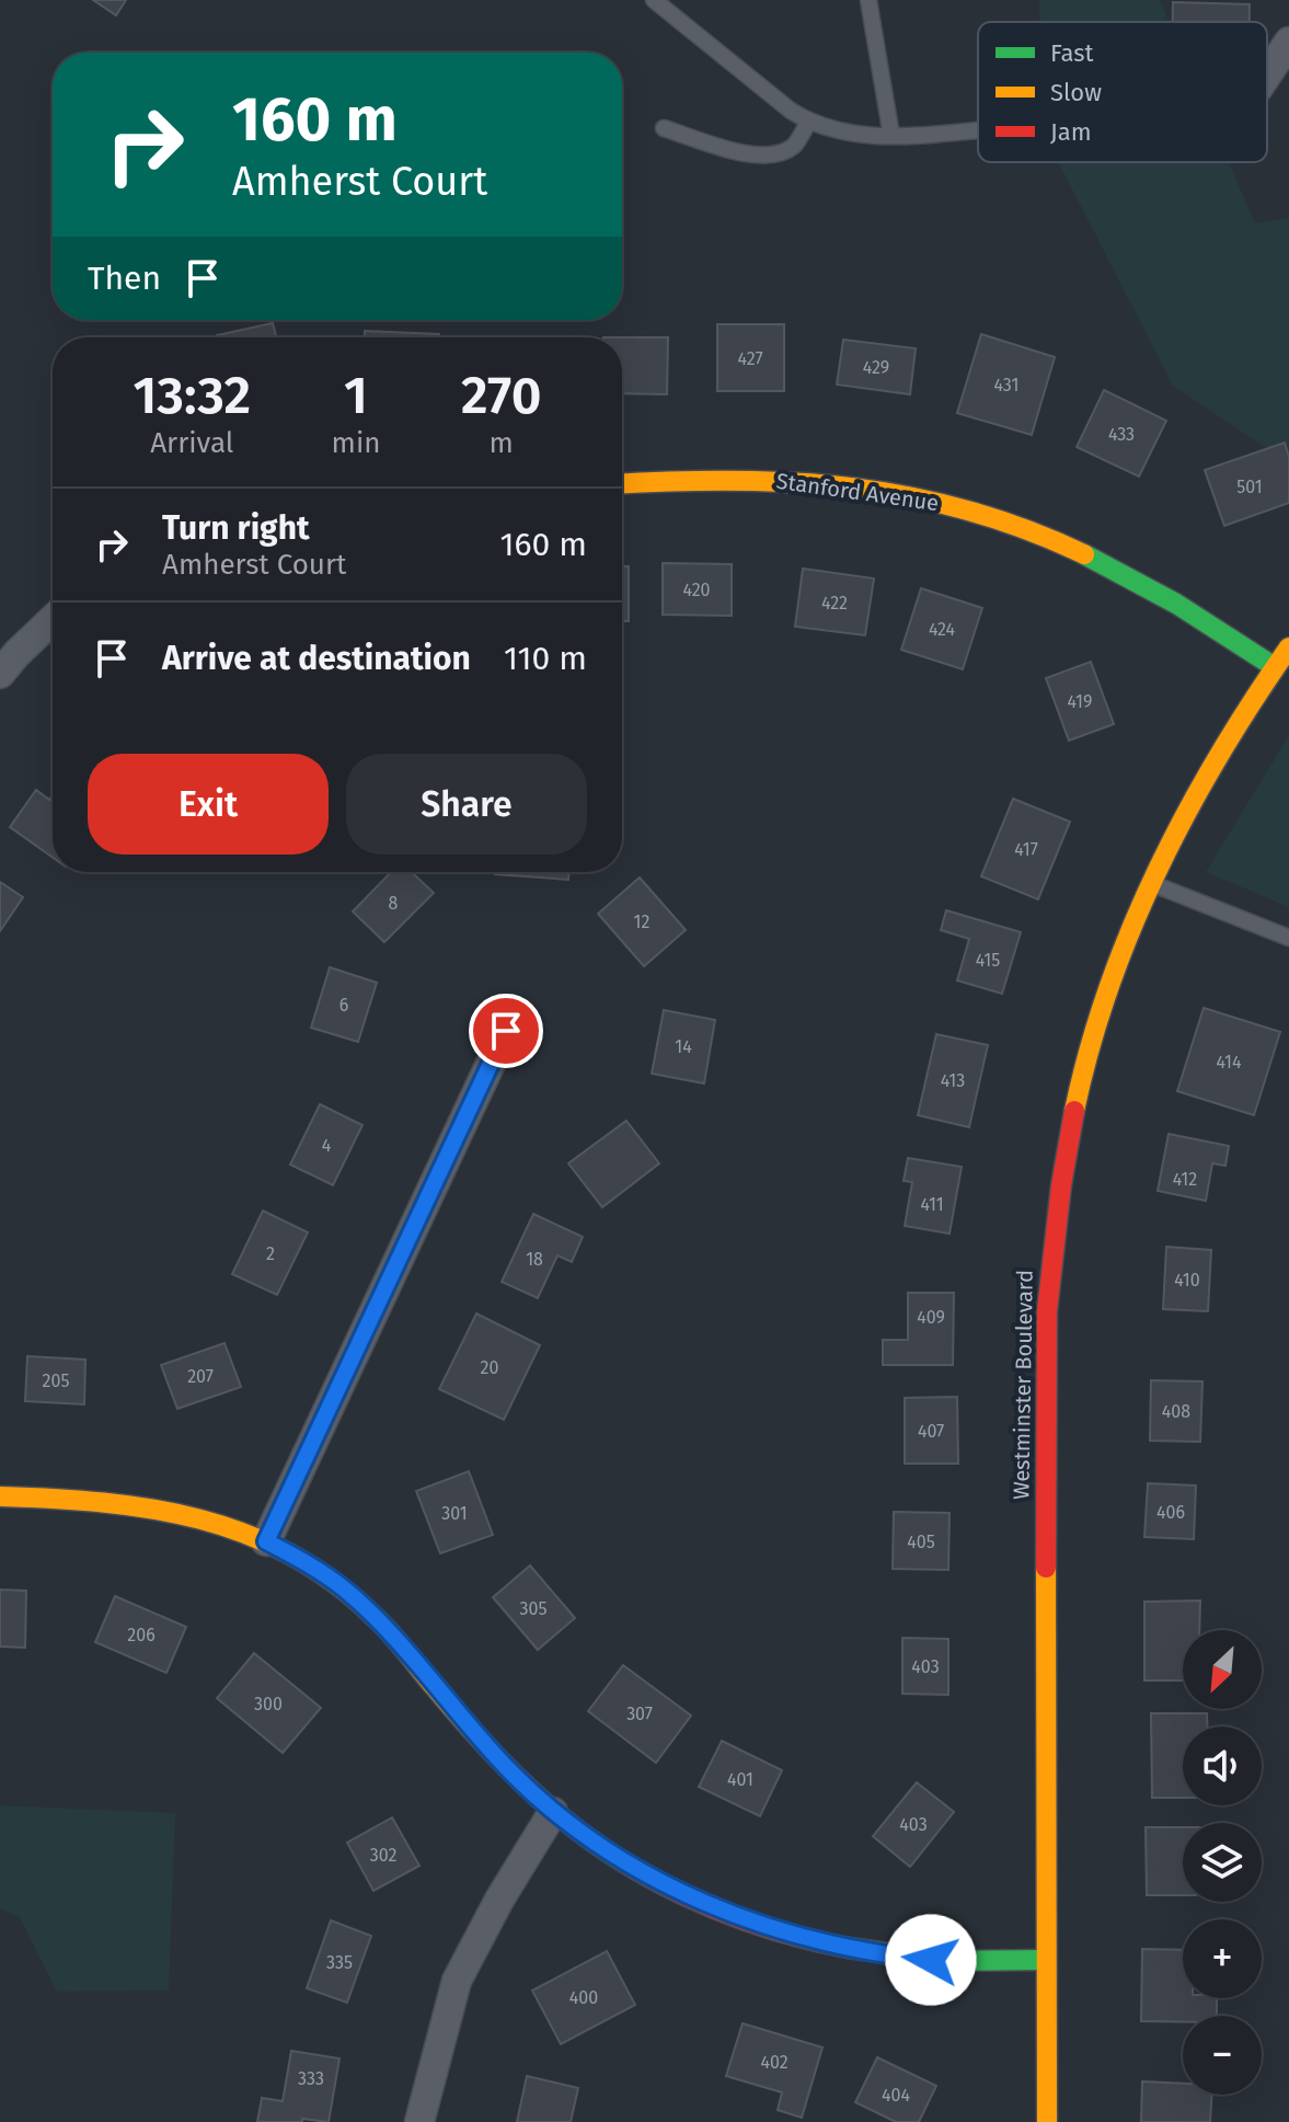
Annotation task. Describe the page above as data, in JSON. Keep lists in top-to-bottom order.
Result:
{
  "streets": {
    "street": ["Stanford Avenue", "Westminster Boulevard"]
  },
  "crossings": [
    ["Stanford Avenue", "Westminster Boulevard"]
  ],
  "house_numbers": [
    "427",
    "429",
    "431",
    "433",
    "501",
    "420",
    "422",
    "424",
    "419",
    "417",
    "8",
    "12",
    "415",
    "6",
    "14",
    "414",
    "413",
    "4",
    "412",
    "411",
    "2",
    "18",
    "410",
    "409",
    "20",
    "207",
    "205",
    "408",
    "407",
    "406",
    "301",
    "405",
    "305",
    "206",
    "403",
    "300",
    "307",
    "401",
    "403",
    "302",
    "335",
    "400",
    "402",
    "333",
    "404"
  ],
  "legend": ["Fast", "Slow", "Jam"],
  "north": "bottom left",
  "page": {
    "turn": ["160 m", "Amherst Court"],
    "then": "Then",
    "eta": [
      "13:32",
      "Arrival",
      "1",
      "min",
      "270",
      "m"
    ],
    "list": [
      {
        "name": "Turn right",
        "note": "Amherst Court",
        "value": "160 m"
      },
      {
        "name": "Arrive at destination",
        "value": "110 m"
      }
    ],
    "buttons": ["Exit", "Share"],
    "map_buttons": ["+", "−"]
  }
}
